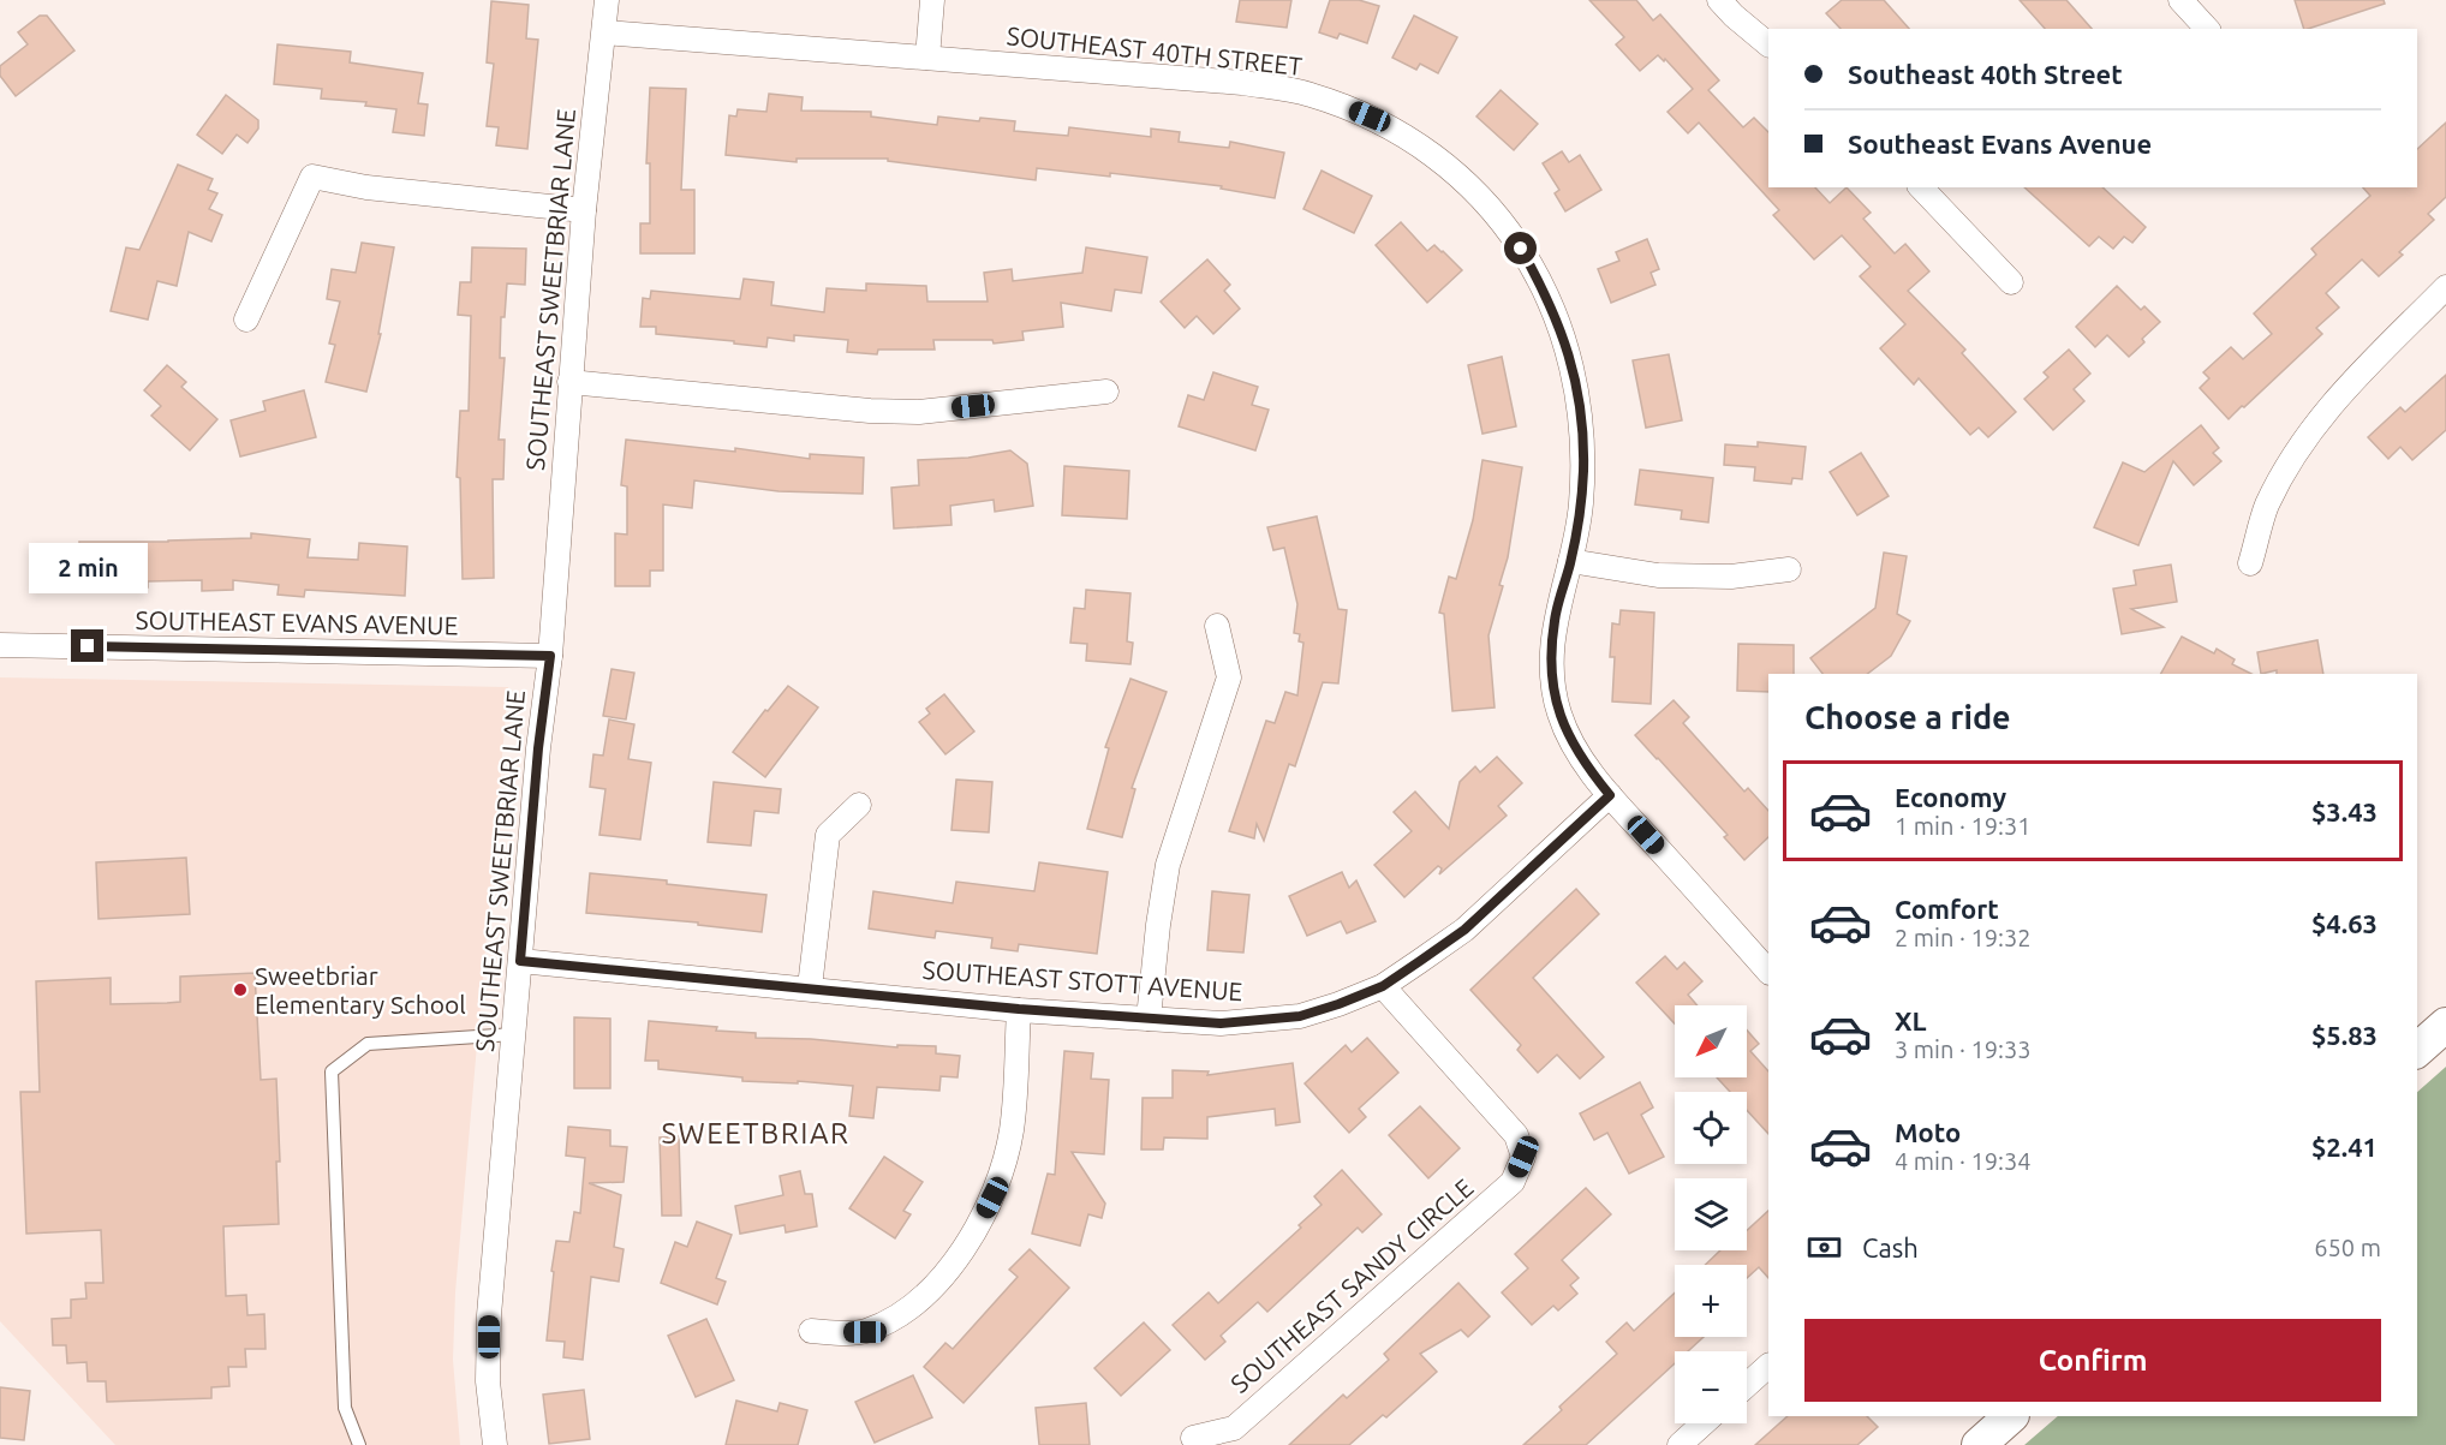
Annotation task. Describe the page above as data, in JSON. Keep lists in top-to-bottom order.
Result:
{
  "streets": {
    "street": [
      "SOUTHEAST 40TH STREET",
      "SOUTHEAST SWEETBRIAR LANE",
      "SOUTHEAST EVANS AVENUE",
      "SOUTHEAST STOTT AVENUE",
      "SOUTHEAST SANDY CIRCLE"
    ]
  },
  "crossings": [
    ["SOUTHEAST 40TH STREET", "SOUTHEAST SWEETBRIAR LANE"],
    ["SOUTHEAST 40TH STREET", "SOUTHEAST STOTT AVENUE"],
    ["SOUTHEAST SWEETBRIAR LANE", "SOUTHEAST EVANS AVENUE"],
    ["SOUTHEAST SWEETBRIAR LANE", "SOUTHEAST STOTT AVENUE"],
    ["SOUTHEAST STOTT AVENUE", "SOUTHEAST SANDY CIRCLE"]
  ],
  "districts": ["SWEETBRIAR"],
  "places": ["Sweetbriar Elementary School"],
  "north": "bottom left",
  "page": {
    "banner": ["Southeast 40th Street", "Southeast Evans Avenue"],
    "bubble": "2 min",
    "heading": "Choose a ride",
    "list": [
      {
        "name": "Economy",
        "note": "1 min · 19:31",
        "value": "$3.43"
      },
      {
        "name": "Comfort",
        "note": "2 min · 19:32",
        "value": "$4.63"
      },
      {
        "name": "XL",
        "note": "3 min · 19:33",
        "value": "$5.83"
      },
      {
        "name": "Moto",
        "note": "4 min · 19:34",
        "value": "$2.41"
      }
    ],
    "map_buttons": ["+", "−"],
    "pay": ["Cash", "650 m"],
    "buttons": "Confirm"
  }
}
